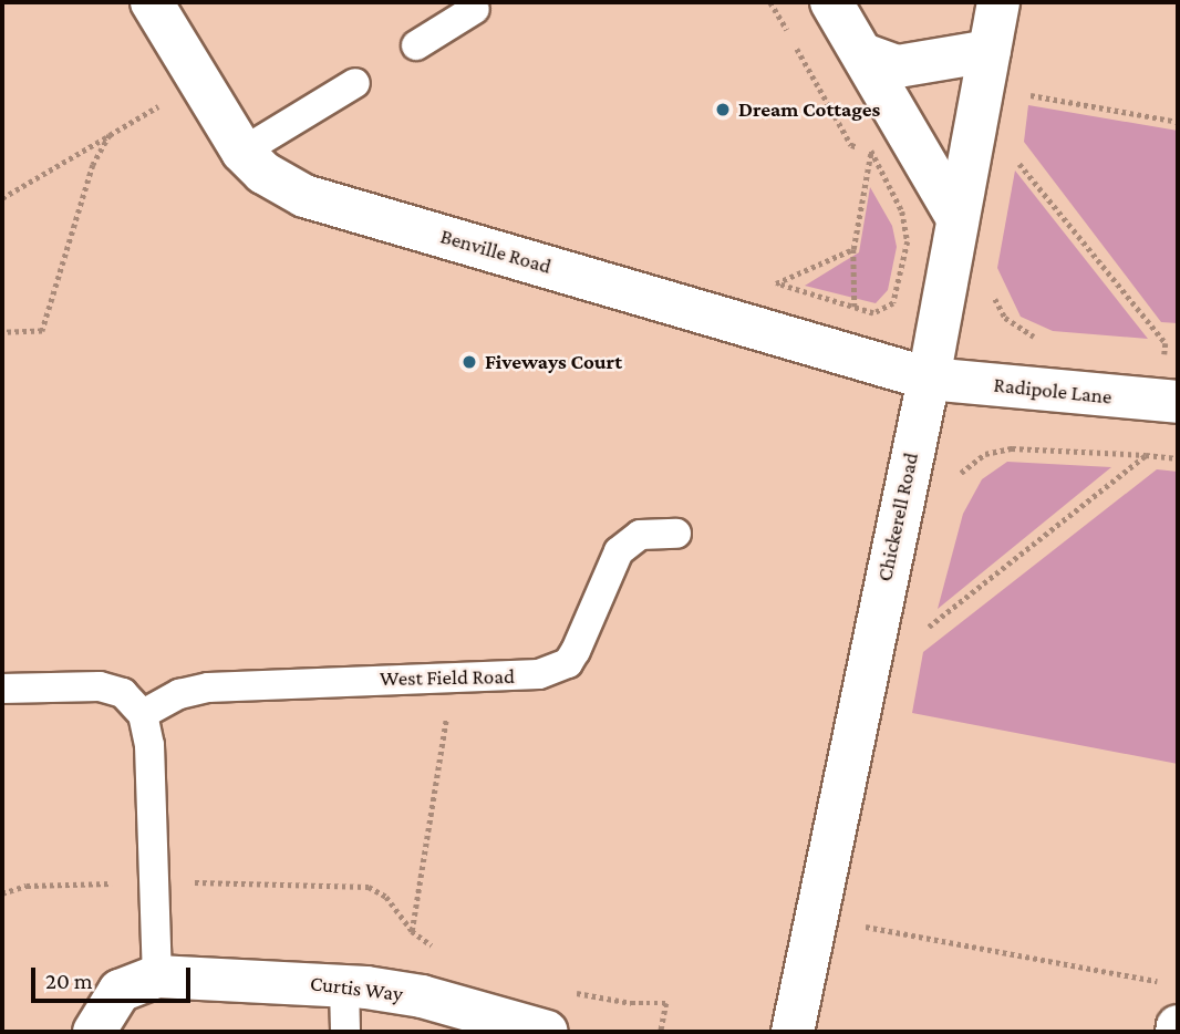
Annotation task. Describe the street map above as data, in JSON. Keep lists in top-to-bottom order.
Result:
{
  "streets": {
    "main road": [
      "Benville Road",
      "Radipole Lane",
      "Chickerell Road",
      "Curtis Way"
    ],
    "lane": ["West Field Road"]
  },
  "crossings": [
    ["Benville Road", "Radipole Lane"],
    ["Benville Road", "Chickerell Road"],
    ["Radipole Lane", "Chickerell Road"]
  ],
  "places": ["Dream Cottages", "Fiveways Court"],
  "scale_bar": "20 m"
}
